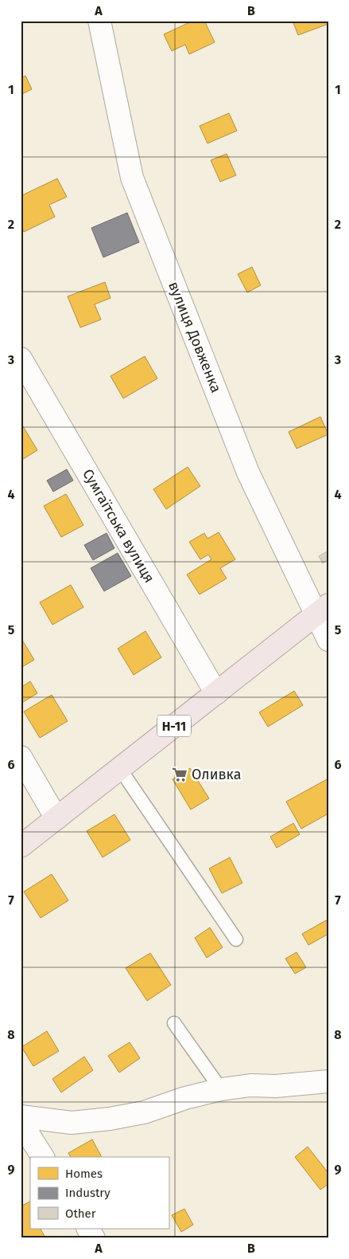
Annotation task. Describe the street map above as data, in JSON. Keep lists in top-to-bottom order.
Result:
{
  "streets": {
    "main road": ["Н-11"],
    "street": ["вулиця Довженка", "Сумгаїтська вулиця"]
  },
  "crossings": [
    ["вулиця Довженка", "Н-11"],
    ["Сумгаїтська вулиця", "Н-11"]
  ],
  "places": {
    "supermarket": ["Оливка"]
  },
  "legend": ["Homes", "Industry", "Other"],
  "grid": {
    "columns": ["A", "B"],
    "rows": [
      "1",
      "2",
      "3",
      "4",
      "5",
      "6",
      "7",
      "8",
      "9"
    ]
  }
}
